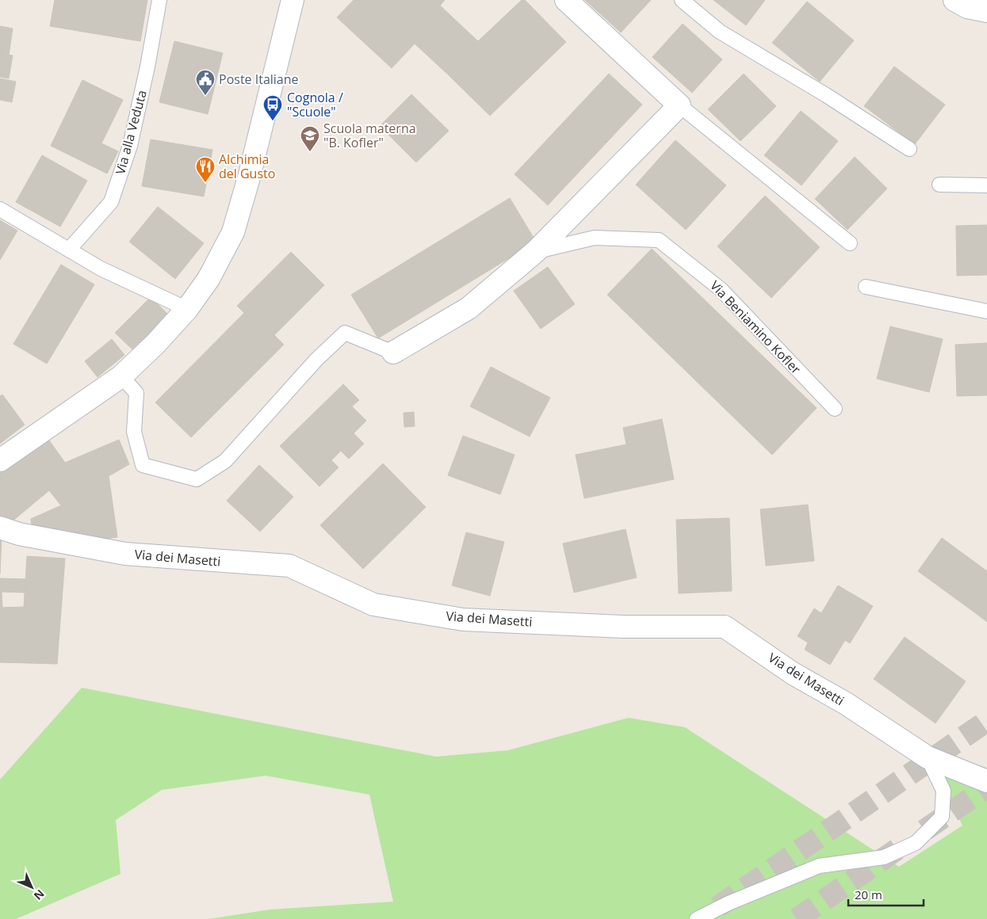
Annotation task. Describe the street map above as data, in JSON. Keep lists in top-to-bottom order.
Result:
{
  "streets": {
    "street": ["Via Beniamino Kofler", "Via dei Masetti"],
    "lane": ["Via alla Veduta"]
  },
  "places": {
    "public building": ["Poste Italiane"],
    "bus stop": ["Cognola / \"Scuole\""],
    "school or university": ["Scuola materna \"B. Kofler\""],
    "restaurant": ["Alchimia del Gusto"]
  },
  "scale_bar": "20 m",
  "north": "bottom right"
}
